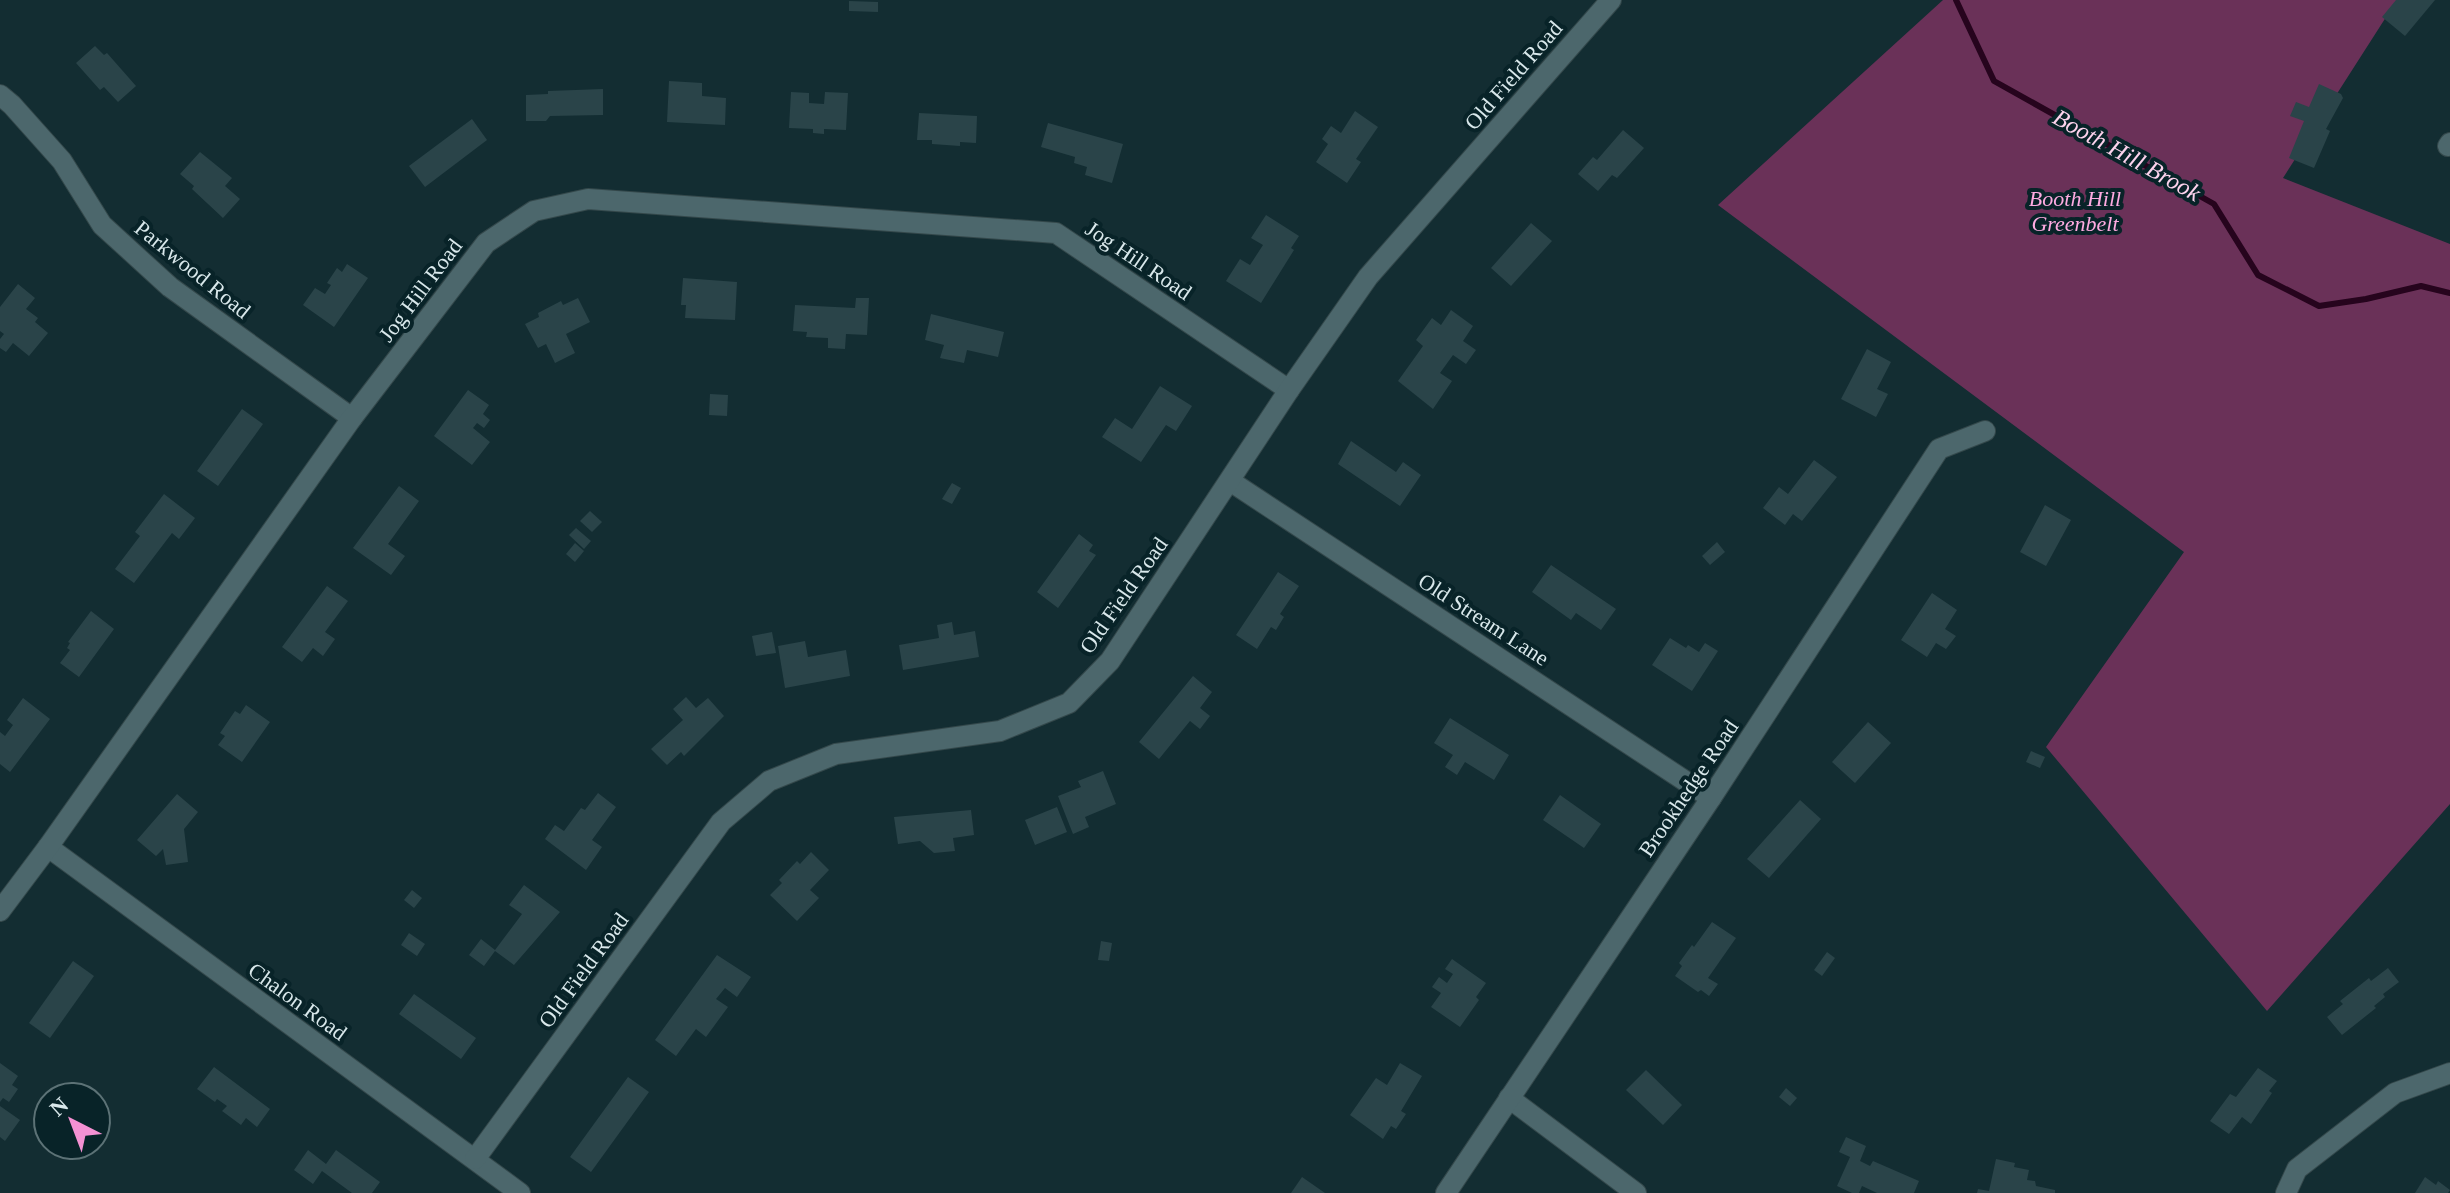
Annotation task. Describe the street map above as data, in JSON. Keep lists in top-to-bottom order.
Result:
{
  "streets": {
    "street": [
      "Old Field Road",
      "Jog Hill Road",
      "Parkwood Road",
      "Old Stream Lane",
      "Brookhedge Road",
      "Chalon Road"
    ]
  },
  "crossings": [
    ["Old Field Road", "Jog Hill Road"],
    ["Old Field Road", "Old Stream Lane"],
    ["Old Field Road", "Chalon Road"],
    ["Jog Hill Road", "Parkwood Road"],
    ["Jog Hill Road", "Chalon Road"],
    ["Old Stream Lane", "Brookhedge Road"]
  ],
  "water": ["Booth Hill Brook"],
  "parks": ["Booth Hill Greenbelt"],
  "north": "top left"
}
